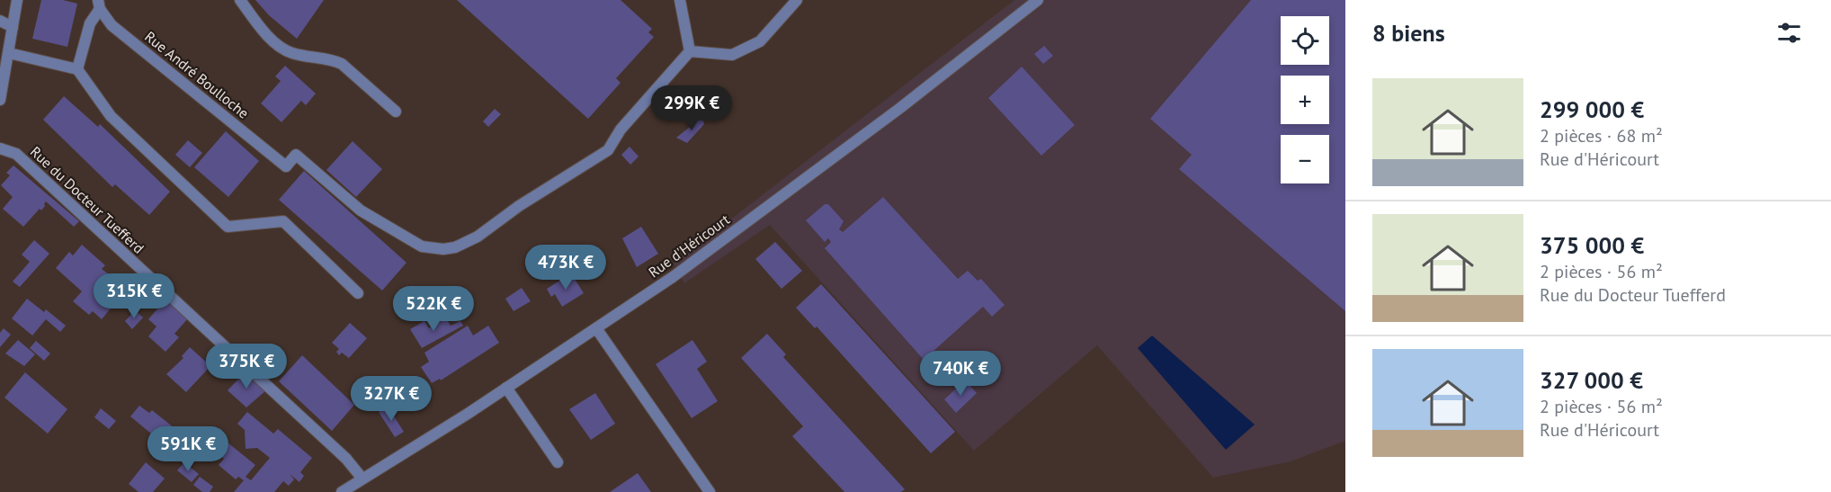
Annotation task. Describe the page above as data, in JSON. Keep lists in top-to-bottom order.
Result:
{
  "streets": {
    "street": ["Rue André Boulloche", "Rue du Docteur Tuefferd", "Rue d'Héricourt"]
  },
  "crossings": [
    ["Rue du Docteur Tuefferd", "Rue d'Héricourt"]
  ],
  "page": {
    "heading": "8 biens",
    "map_buttons": ["+", "−"],
    "list": [
      {
        "name": "299 000 €",
        "note": "2 pièces · 68 m² · Rue d'Héricourt"
      },
      {
        "name": "375 000 €",
        "note": "2 pièces · 56 m² · Rue du Docteur Tuefferd"
      },
      {
        "name": "327 000 €",
        "note": "2 pièces · 56 m² · Rue d'Héricourt"
      }
    ],
    "price": [
      "299K €",
      "473K €",
      "315K €",
      "522K €",
      "375K €",
      "740K €",
      "327K €",
      "591K €"
    ]
  }
}
